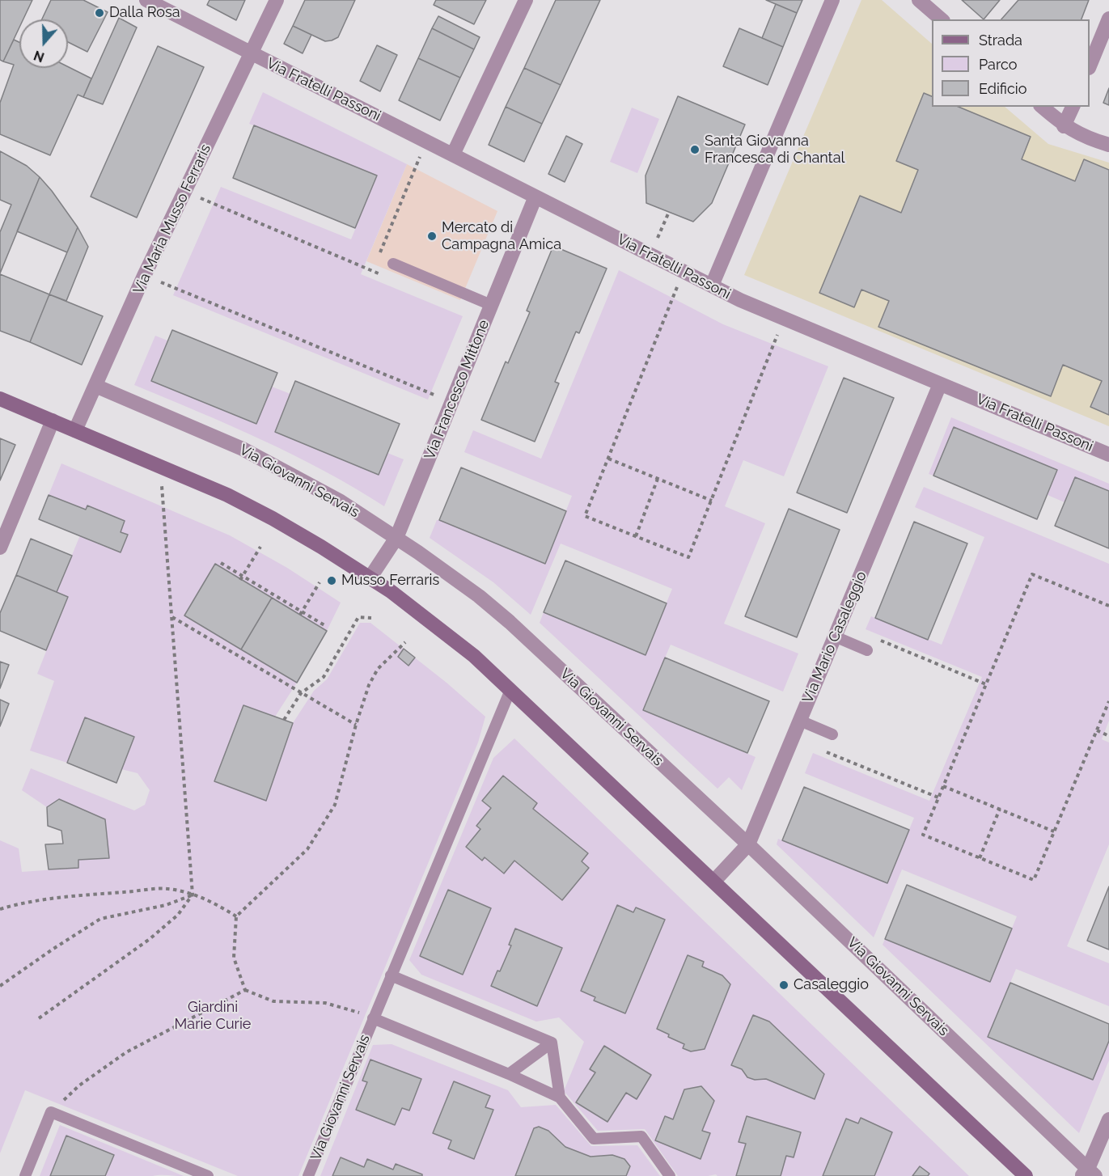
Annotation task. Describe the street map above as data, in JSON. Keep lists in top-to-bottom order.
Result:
{
  "streets": {
    "street": [
      "Via Fratelli Passoni",
      "Via Maria Musso Ferraris",
      "Via Francesco Mittone",
      "Via Giovanni Servais",
      "Via Mario Casaleggio"
    ]
  },
  "crossings": [
    ["Via Fratelli Passoni", "Via Maria Musso Ferraris"],
    ["Via Fratelli Passoni", "Via Francesco Mittone"],
    ["Via Fratelli Passoni", "Via Mario Casaleggio"],
    ["Via Maria Musso Ferraris", "Via Giovanni Servais"],
    ["Via Francesco Mittone", "Via Giovanni Servais"],
    ["Via Giovanni Servais", "Via Mario Casaleggio"]
  ],
  "parks": ["Giardini Marie Curie"],
  "places": [
    "Dalla Rosa",
    "Santa Giovanna Francesca di Chantal",
    "Mercato di Campagna Amica",
    "Musso Ferraris",
    "Casaleggio"
  ],
  "legend": ["Strada", "Parco", "Edificio"],
  "north": "bottom"
}
